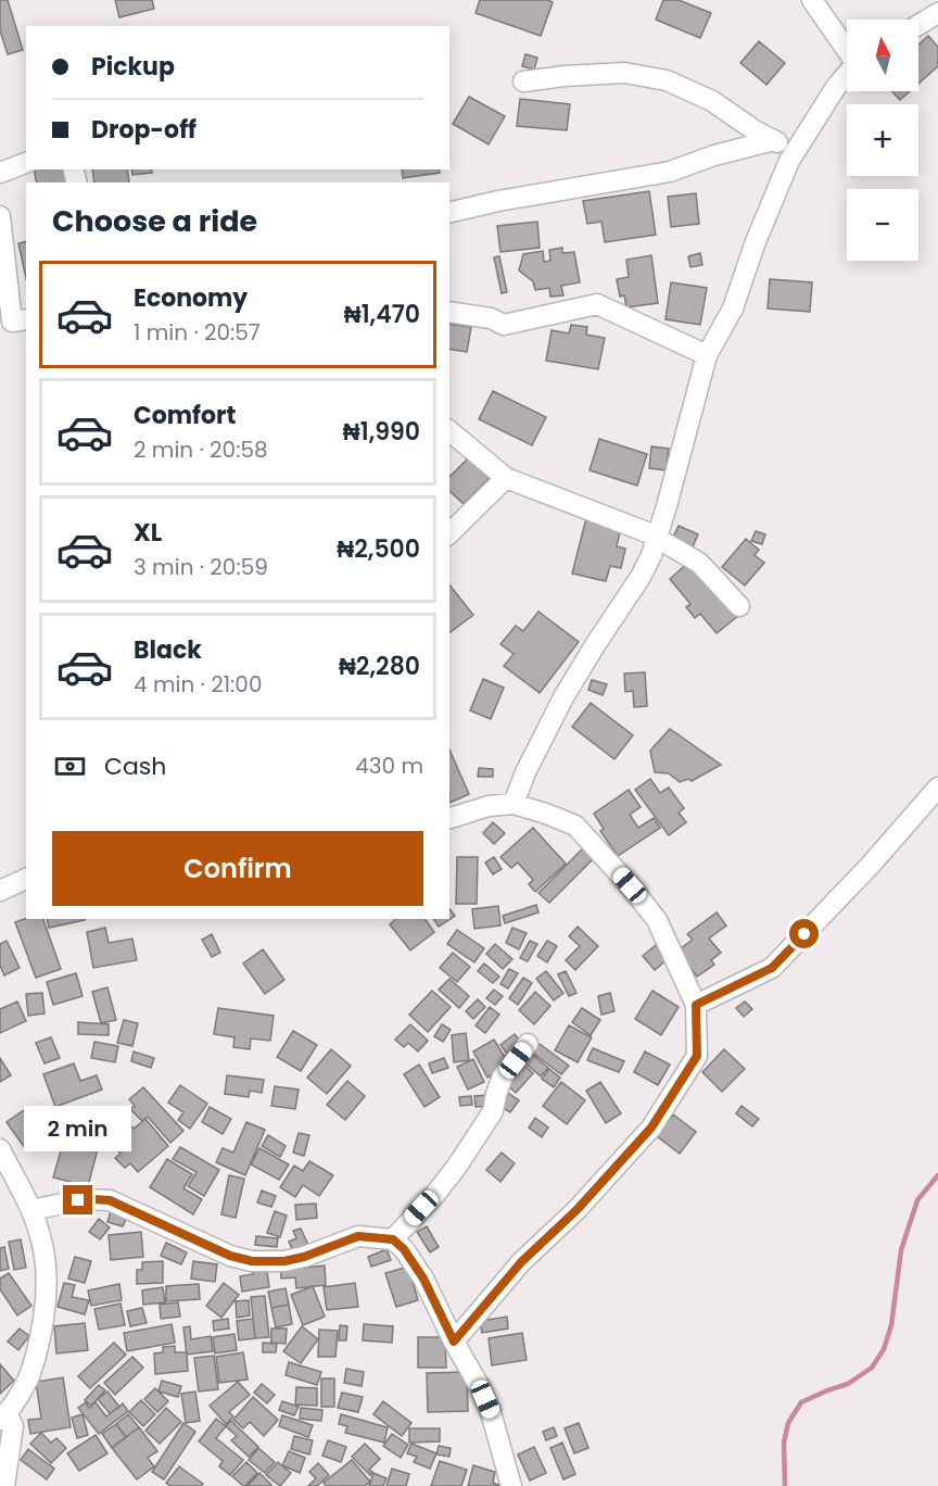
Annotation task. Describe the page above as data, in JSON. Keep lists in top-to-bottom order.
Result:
{
  "north": "top",
  "page": {
    "map_buttons": ["+", "−"],
    "banner": ["Pickup", "Drop-off"],
    "heading": "Choose a ride",
    "list": [
      {
        "name": "Economy",
        "note": "1 min · 20:57",
        "value": "₦1,470"
      },
      {
        "name": "Comfort",
        "note": "2 min · 20:58",
        "value": "₦1,990"
      },
      {
        "name": "XL",
        "note": "3 min · 20:59",
        "value": "₦2,500"
      },
      {
        "name": "Black",
        "note": "4 min · 21:00",
        "value": "₦2,280"
      }
    ],
    "pay": ["Cash", "430 m"],
    "buttons": "Confirm",
    "bubble": "2 min"
  }
}
